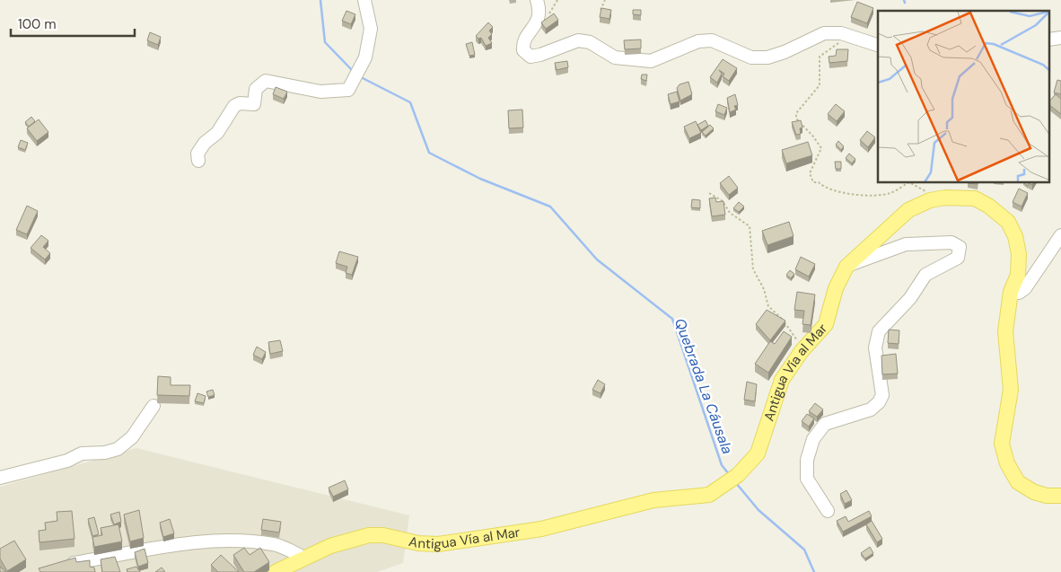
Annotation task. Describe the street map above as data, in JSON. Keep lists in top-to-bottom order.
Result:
{
  "streets": {
    "main road": ["Antigua Vía al Mar"]
  },
  "water": ["Quebrada La Cáusala"],
  "scale_bar": "100 m"
}
